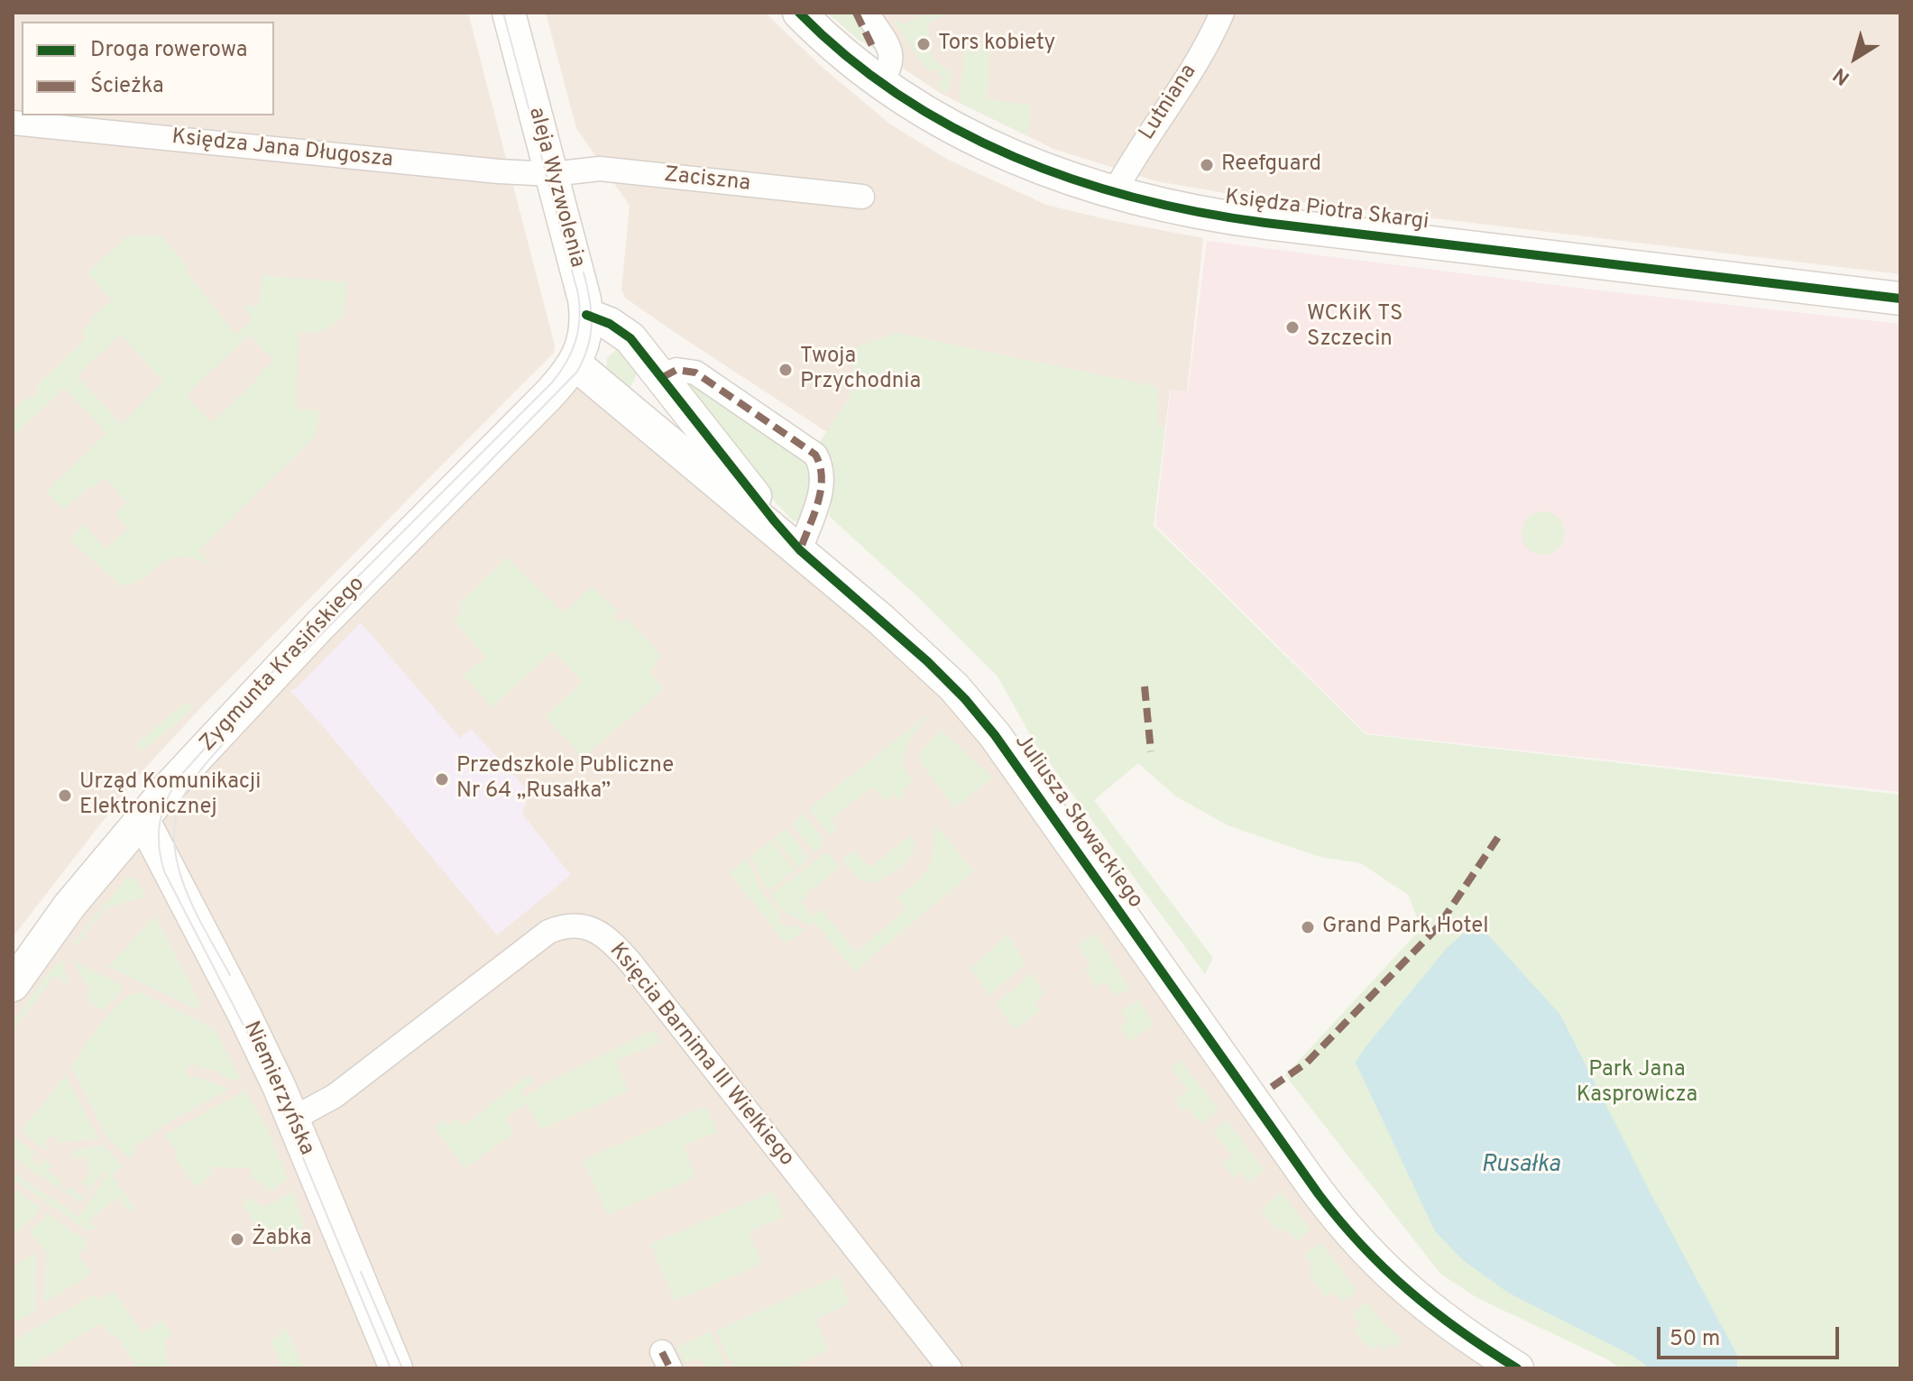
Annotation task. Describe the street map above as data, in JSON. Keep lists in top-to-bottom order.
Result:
{
  "streets": {
    "street": [
      "Lutniana",
      "Księdza Jana Długosza",
      "Zaciszna",
      "aleja Wyzwolenia",
      "Księdza Piotra Skargi",
      "Zygmunta Krasińskiego",
      "Juliusza Słowackiego",
      "Księcia Barnima III Wielkiego",
      "Niemierzyńska"
    ]
  },
  "crossings": [
    ["Lutniana", "Księdza Piotra Skargi"],
    ["Księdza Jana Długosza", "Zaciszna"],
    ["Księdza Jana Długosza", "aleja Wyzwolenia"],
    ["Zaciszna", "aleja Wyzwolenia"],
    ["aleja Wyzwolenia", "Zygmunta Krasińskiego"],
    ["aleja Wyzwolenia", "Juliusza Słowackiego"],
    ["Zygmunta Krasińskiego", "Juliusza Słowackiego"],
    ["Zygmunta Krasińskiego", "Niemierzyńska"],
    ["Księcia Barnima III Wielkiego", "Niemierzyńska"]
  ],
  "water": ["Rusałka"],
  "parks": ["Park Jana Kasprowicza"],
  "places": [
    "Tors kobiety",
    "Reefguard",
    "WCKiK TS Szczecin",
    "Twoja Przychodnia",
    "Przedszkole Publiczne Nr 64 „Rusałka”",
    "Urząd Komunikacji Elektronicznej",
    "Grand Park Hotel",
    "Żabka"
  ],
  "legend": ["Droga rowerowa", "Ścieżka"],
  "scale_bar": "50 m",
  "north": "bottom left"
}
